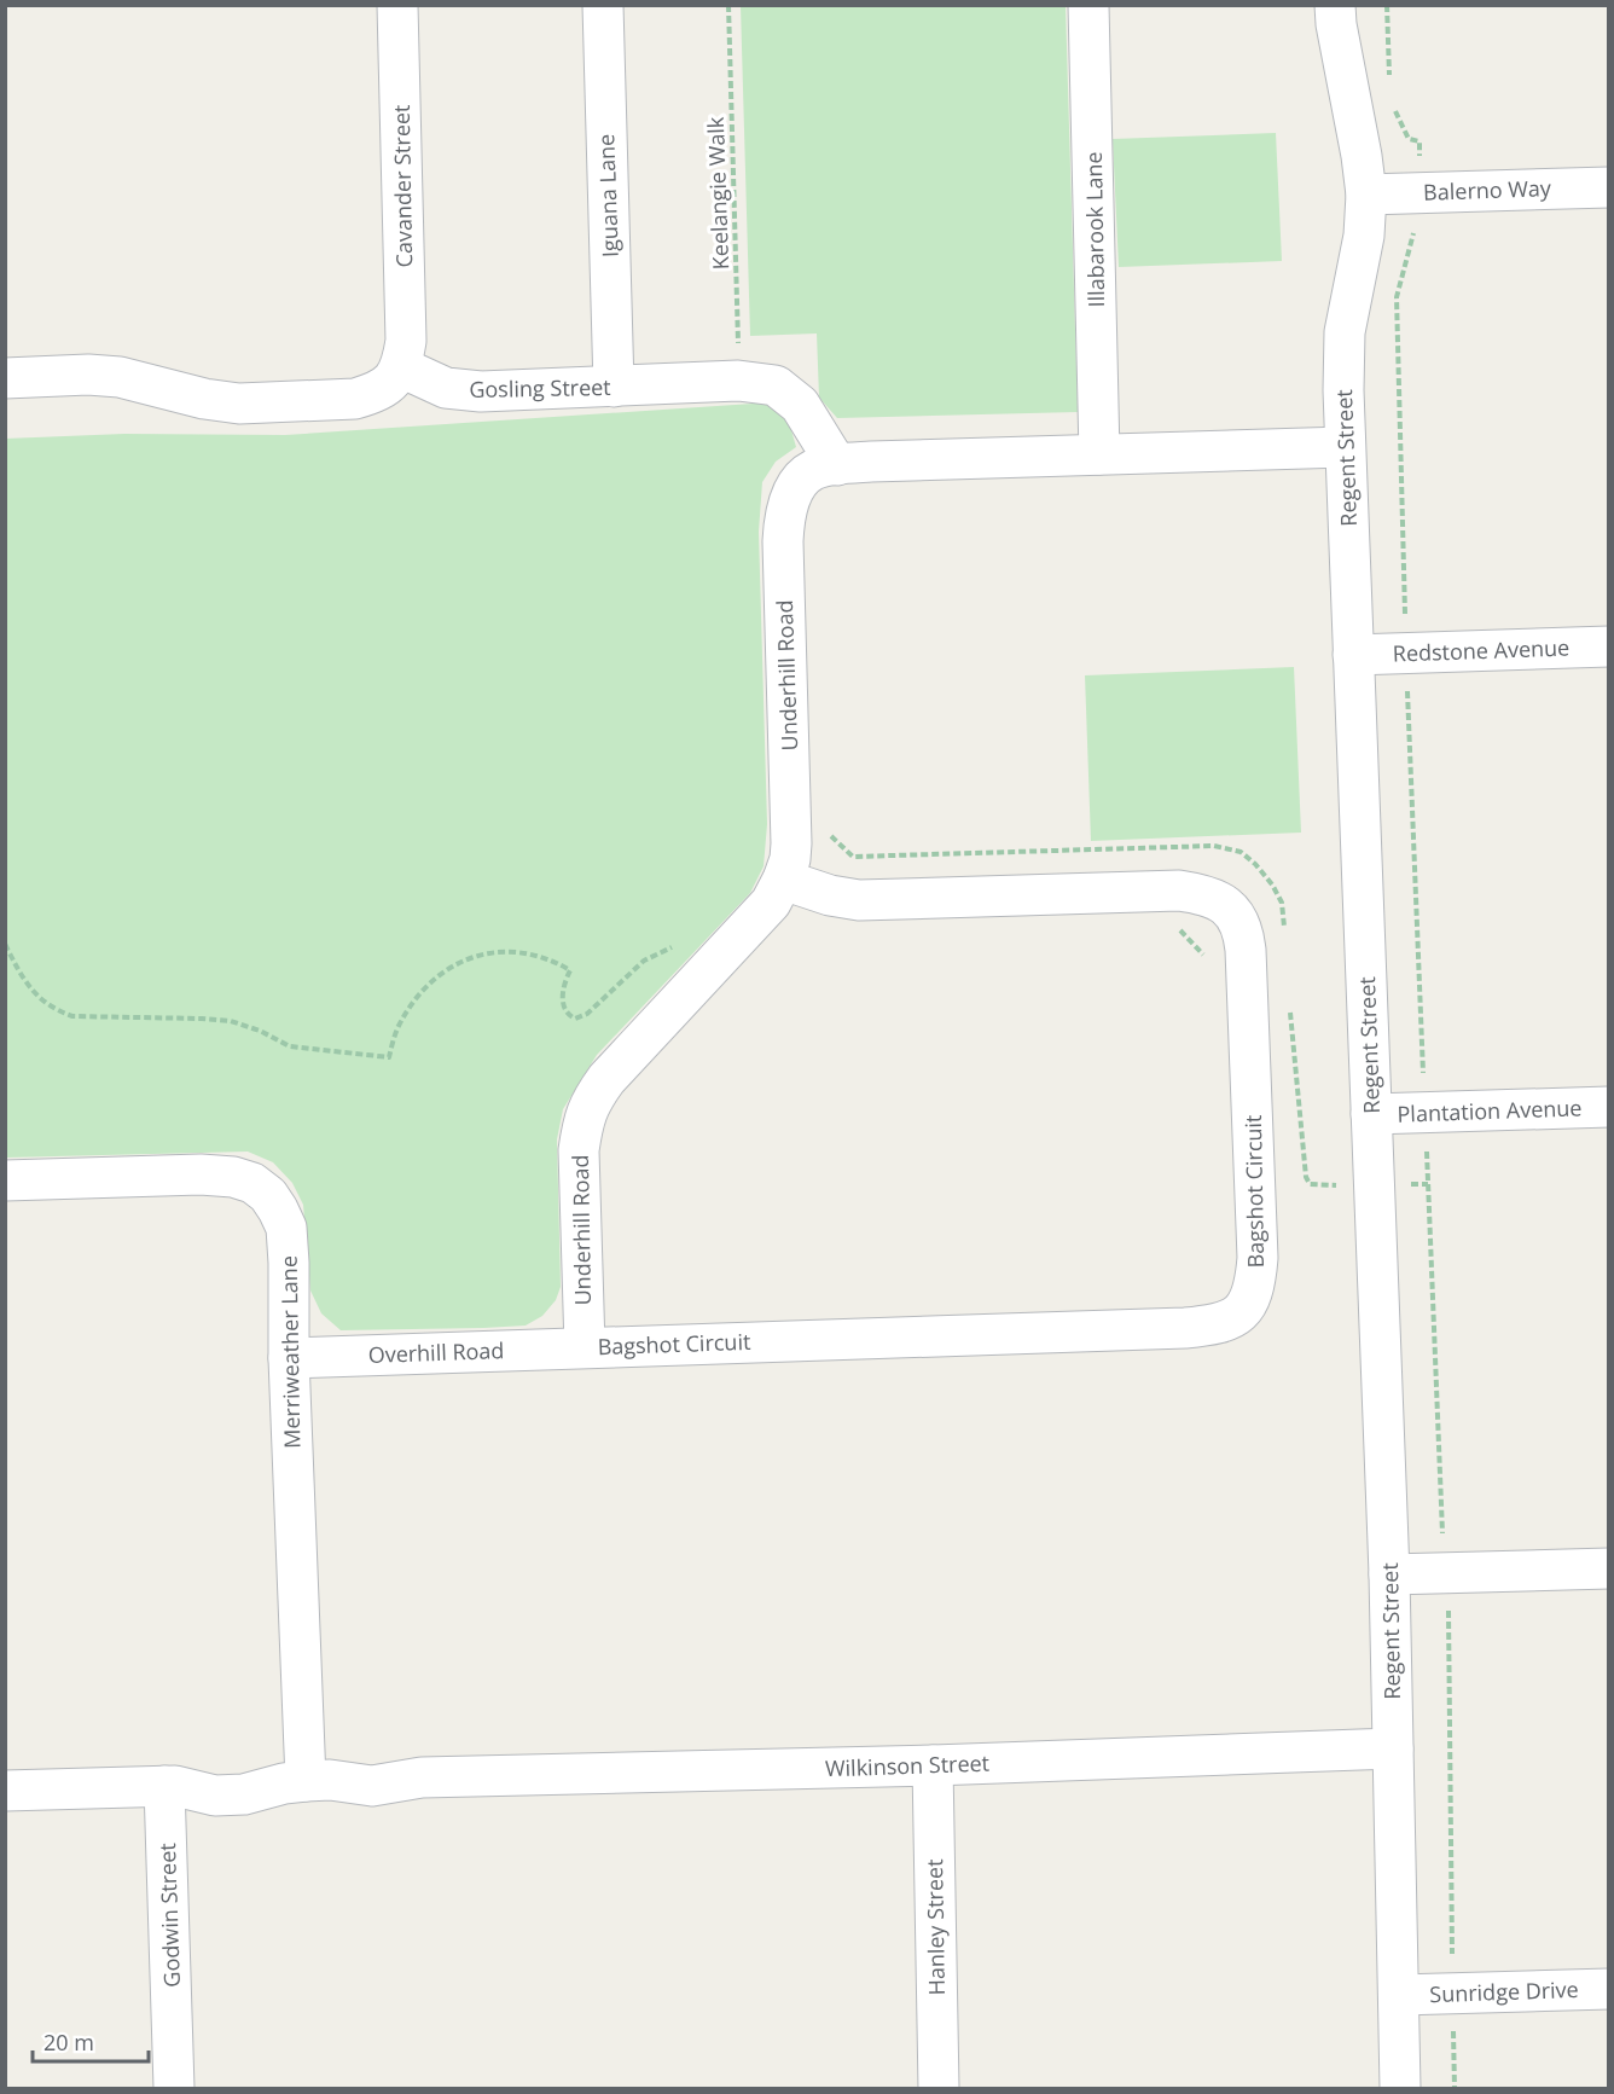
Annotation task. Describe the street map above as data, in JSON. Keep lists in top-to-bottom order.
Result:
{
  "streets": {
    "street": [
      "Cavander Street",
      "Balerno Way",
      "Iguana Lane",
      "Illabarook Lane",
      "Gosling Street",
      "Regent Street",
      "Redstone Avenue",
      "Underhill Road",
      "Plantation Avenue",
      "Bagshot Circuit",
      "Merriweather Lane",
      "Overhill Road",
      "Wilkinson Street",
      "Godwin Street",
      "Hanley Street",
      "Sunridge Drive"
    ],
    "path": ["Keelangie Walk"]
  },
  "crossings": [
    ["Cavander Street", "Gosling Street"],
    ["Balerno Way", "Regent Street"],
    ["Keelangie Walk", "Gosling Street"],
    ["Iguana Lane", "Gosling Street"],
    ["Illabarook Lane", "Underhill Road"],
    ["Gosling Street", "Underhill Road"],
    ["Regent Street", "Redstone Avenue"],
    ["Regent Street", "Underhill Road"],
    ["Regent Street", "Plantation Avenue"],
    ["Regent Street", "Wilkinson Street"],
    ["Regent Street", "Sunridge Drive"],
    ["Underhill Road", "Bagshot Circuit"],
    ["Underhill Road", "Overhill Road"],
    ["Bagshot Circuit", "Overhill Road"],
    ["Merriweather Lane", "Overhill Road"],
    ["Merriweather Lane", "Wilkinson Street"],
    ["Wilkinson Street", "Godwin Street"],
    ["Wilkinson Street", "Hanley Street"]
  ],
  "scale_bar": "20 m"
}
